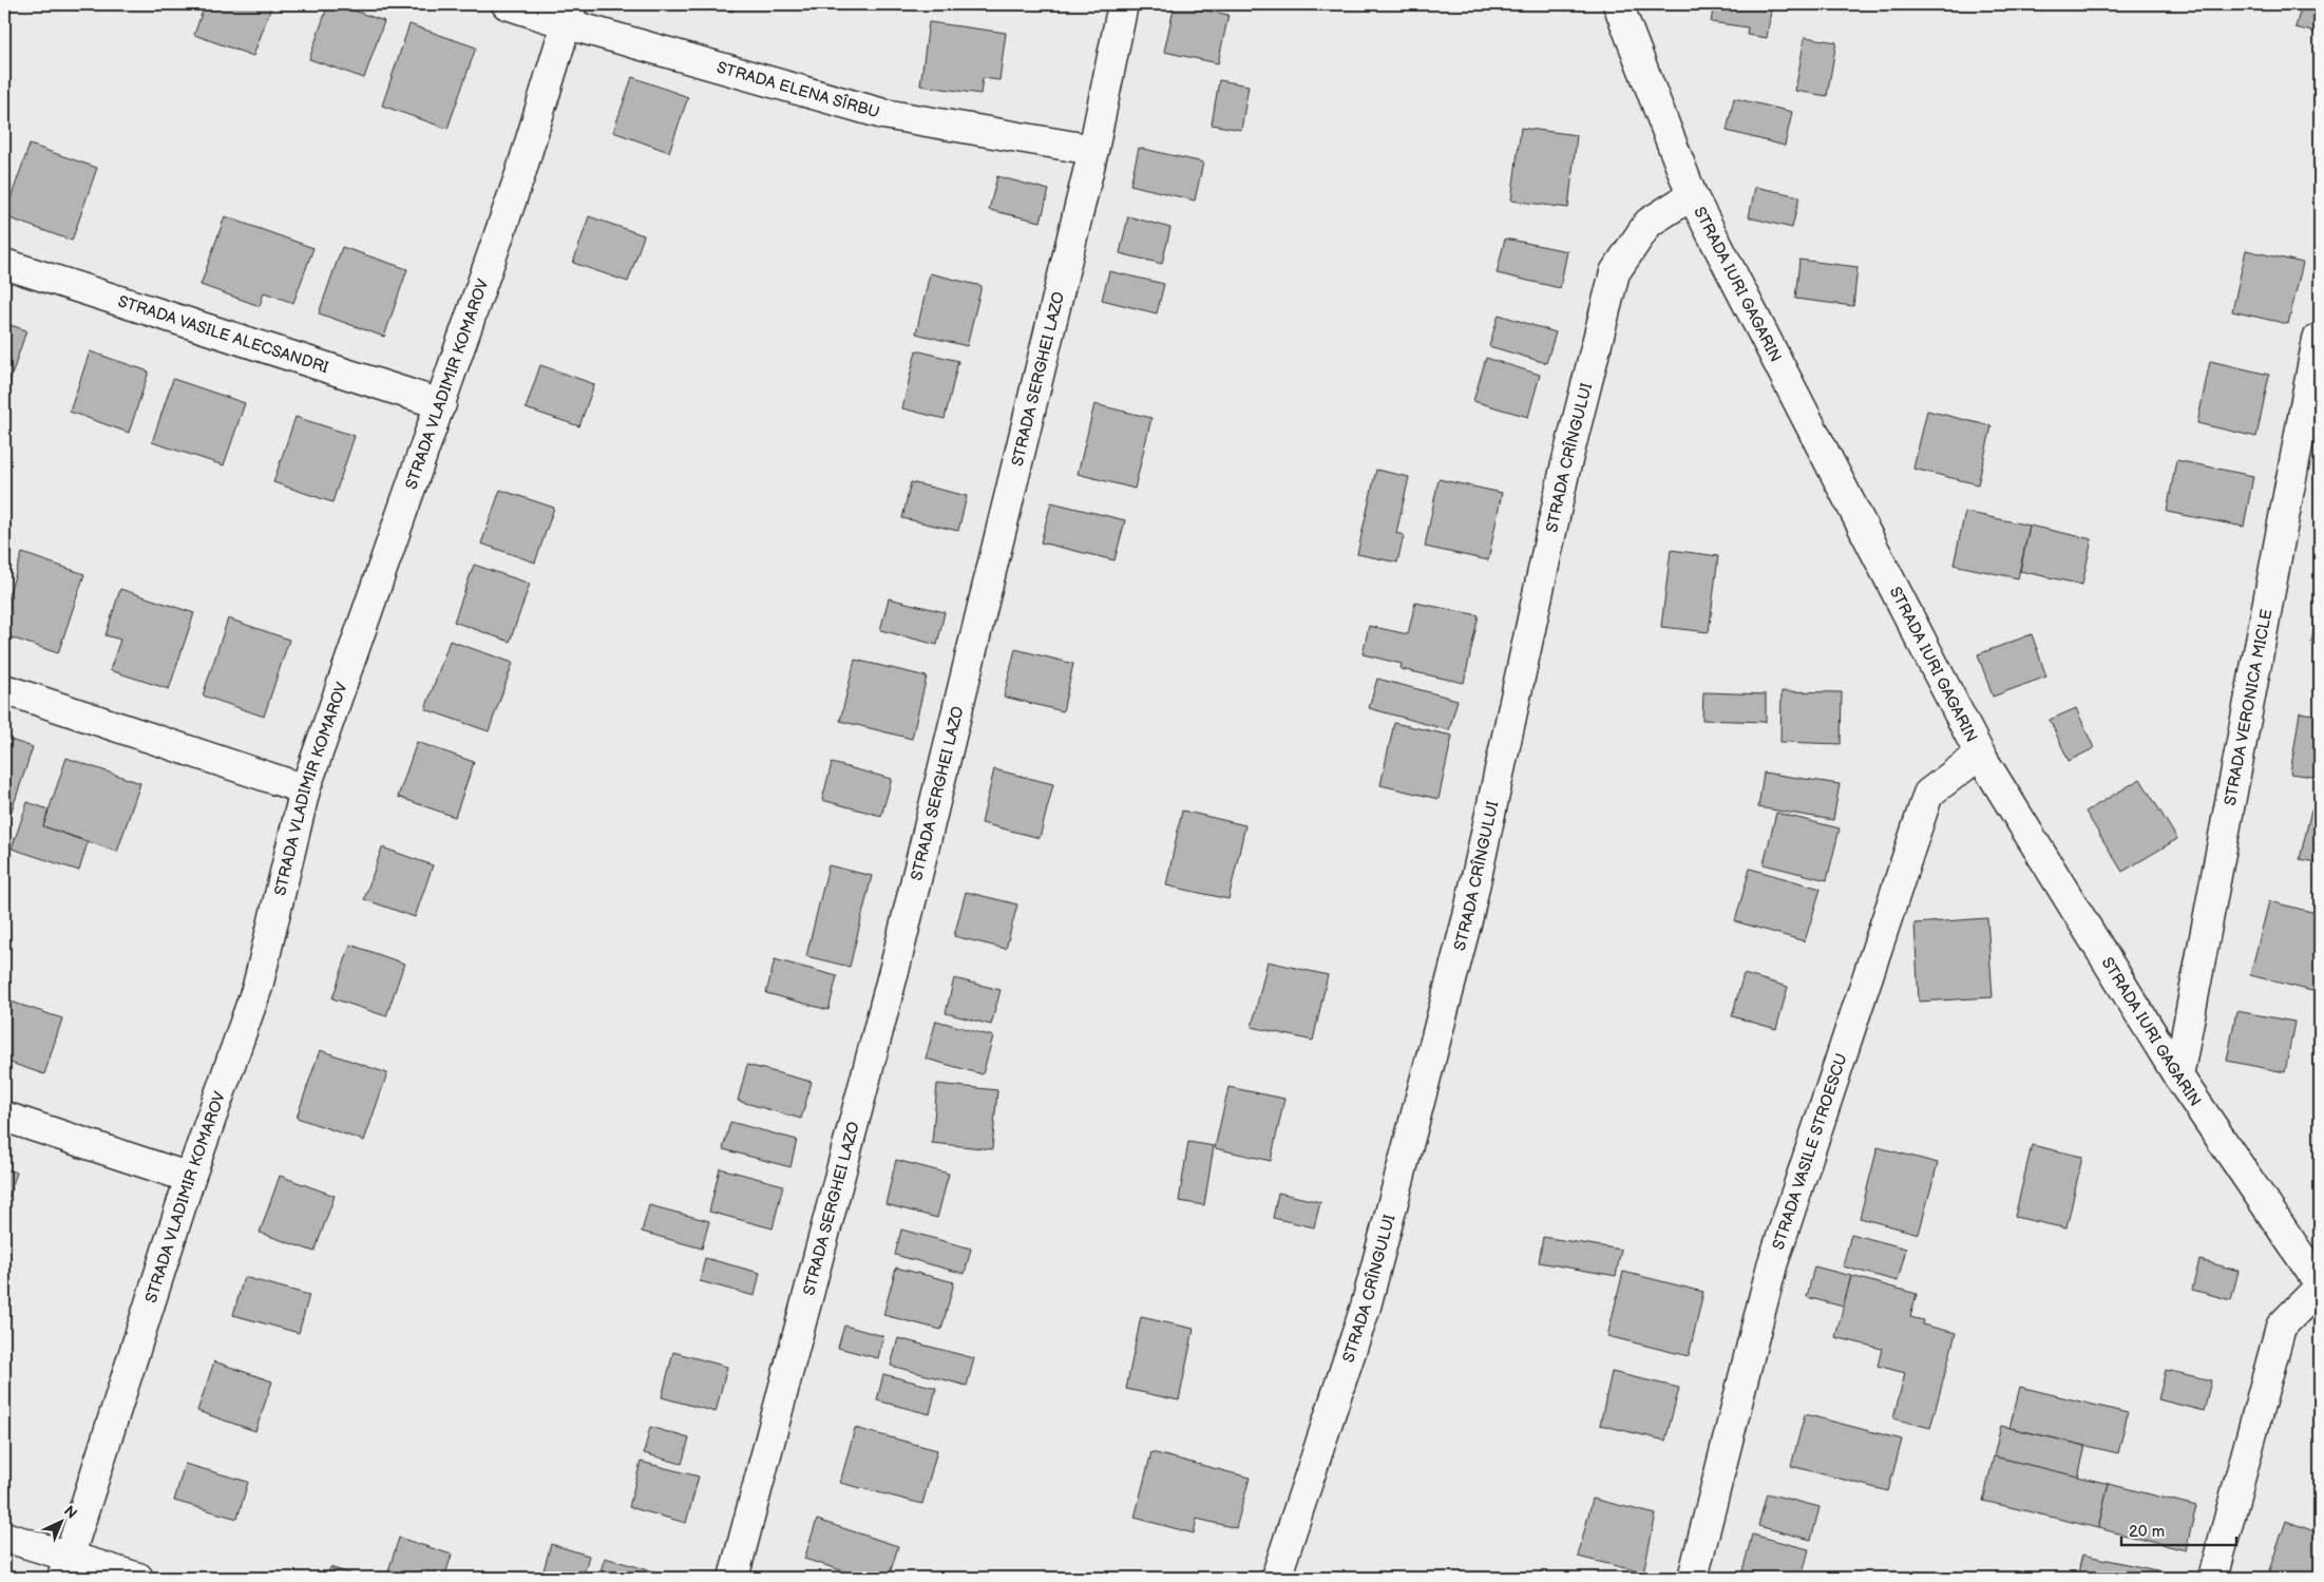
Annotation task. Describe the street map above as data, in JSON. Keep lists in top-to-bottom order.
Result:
{
  "streets": {
    "street": [
      "STRADA ELENA SÎRBU",
      "STRADA IURI GAGARIN",
      "STRADA VASILE ALECSANDRI",
      "STRADA SERGHEI LAZO",
      "STRADA VLADIMIR KOMAROV",
      "STRADA CRÎNGULUI",
      "STRADA VERONICA MICLE",
      "STRADA VASILE STROESCU"
    ]
  },
  "crossings": [
    ["STRADA ELENA SÎRBU", "STRADA SERGHEI LAZO"],
    ["STRADA ELENA SÎRBU", "STRADA VLADIMIR KOMAROV"],
    ["STRADA IURI GAGARIN", "STRADA CRÎNGULUI"],
    ["STRADA IURI GAGARIN", "STRADA VERONICA MICLE"],
    ["STRADA IURI GAGARIN", "STRADA VASILE STROESCU"],
    ["STRADA VASILE ALECSANDRI", "STRADA VLADIMIR KOMAROV"]
  ],
  "scale_bar": "20 m",
  "north": "top right"
}
